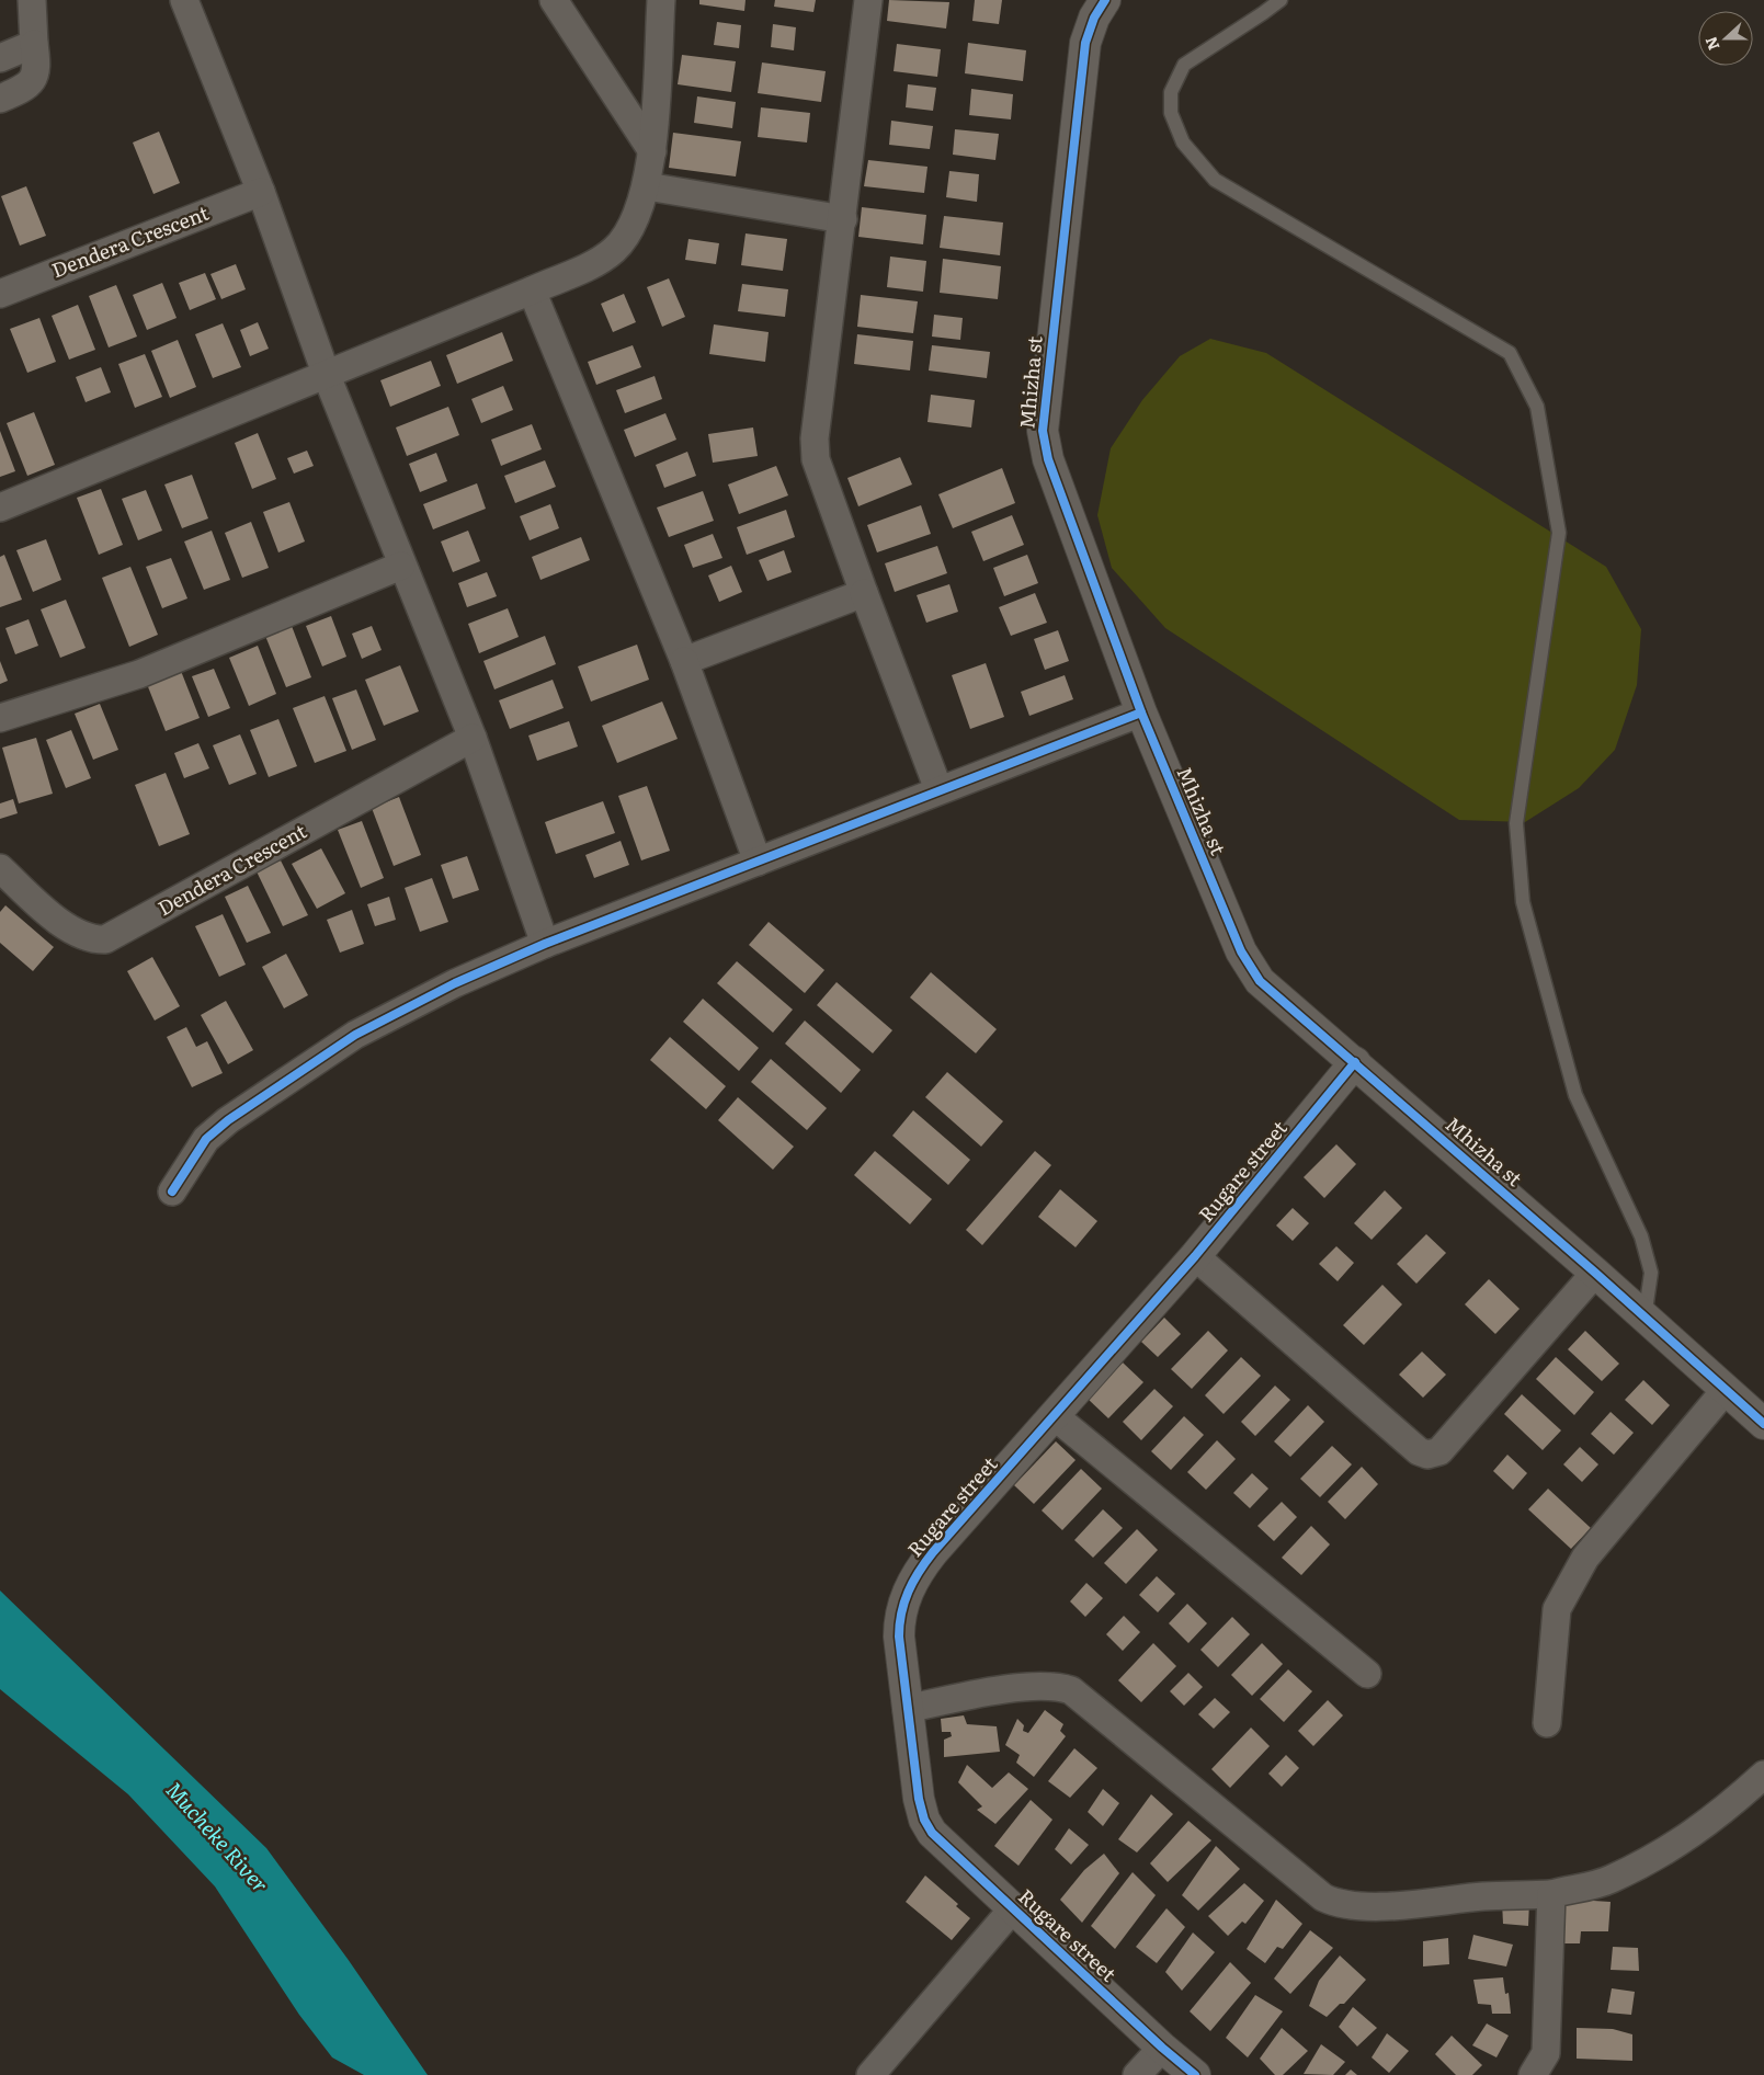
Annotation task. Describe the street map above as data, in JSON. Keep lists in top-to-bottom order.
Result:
{
  "streets": {
    "street": ["Dendera Crescent", "Mhizha st", "Rugare street"]
  },
  "crossings": [
    ["Mhizha st", "Rugare street"]
  ],
  "water": ["Mucheke River"],
  "north": "left"
}
